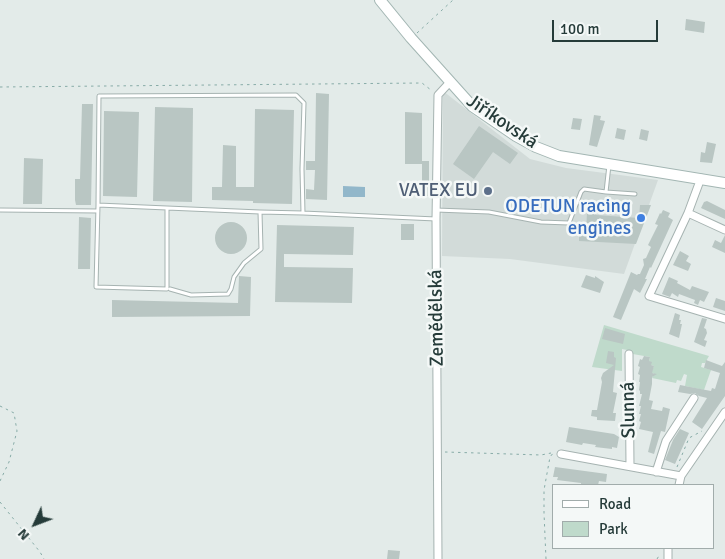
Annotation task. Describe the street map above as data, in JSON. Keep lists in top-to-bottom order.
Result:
{
  "streets": {
    "street": ["Jiříkovská", "Zemědělská", "Slunná"]
  },
  "places": ["VATEX EU", "ODETUN racing engines"],
  "legend": ["Road", "Park"],
  "scale_bar": "100 m",
  "north": "bottom left"
}
